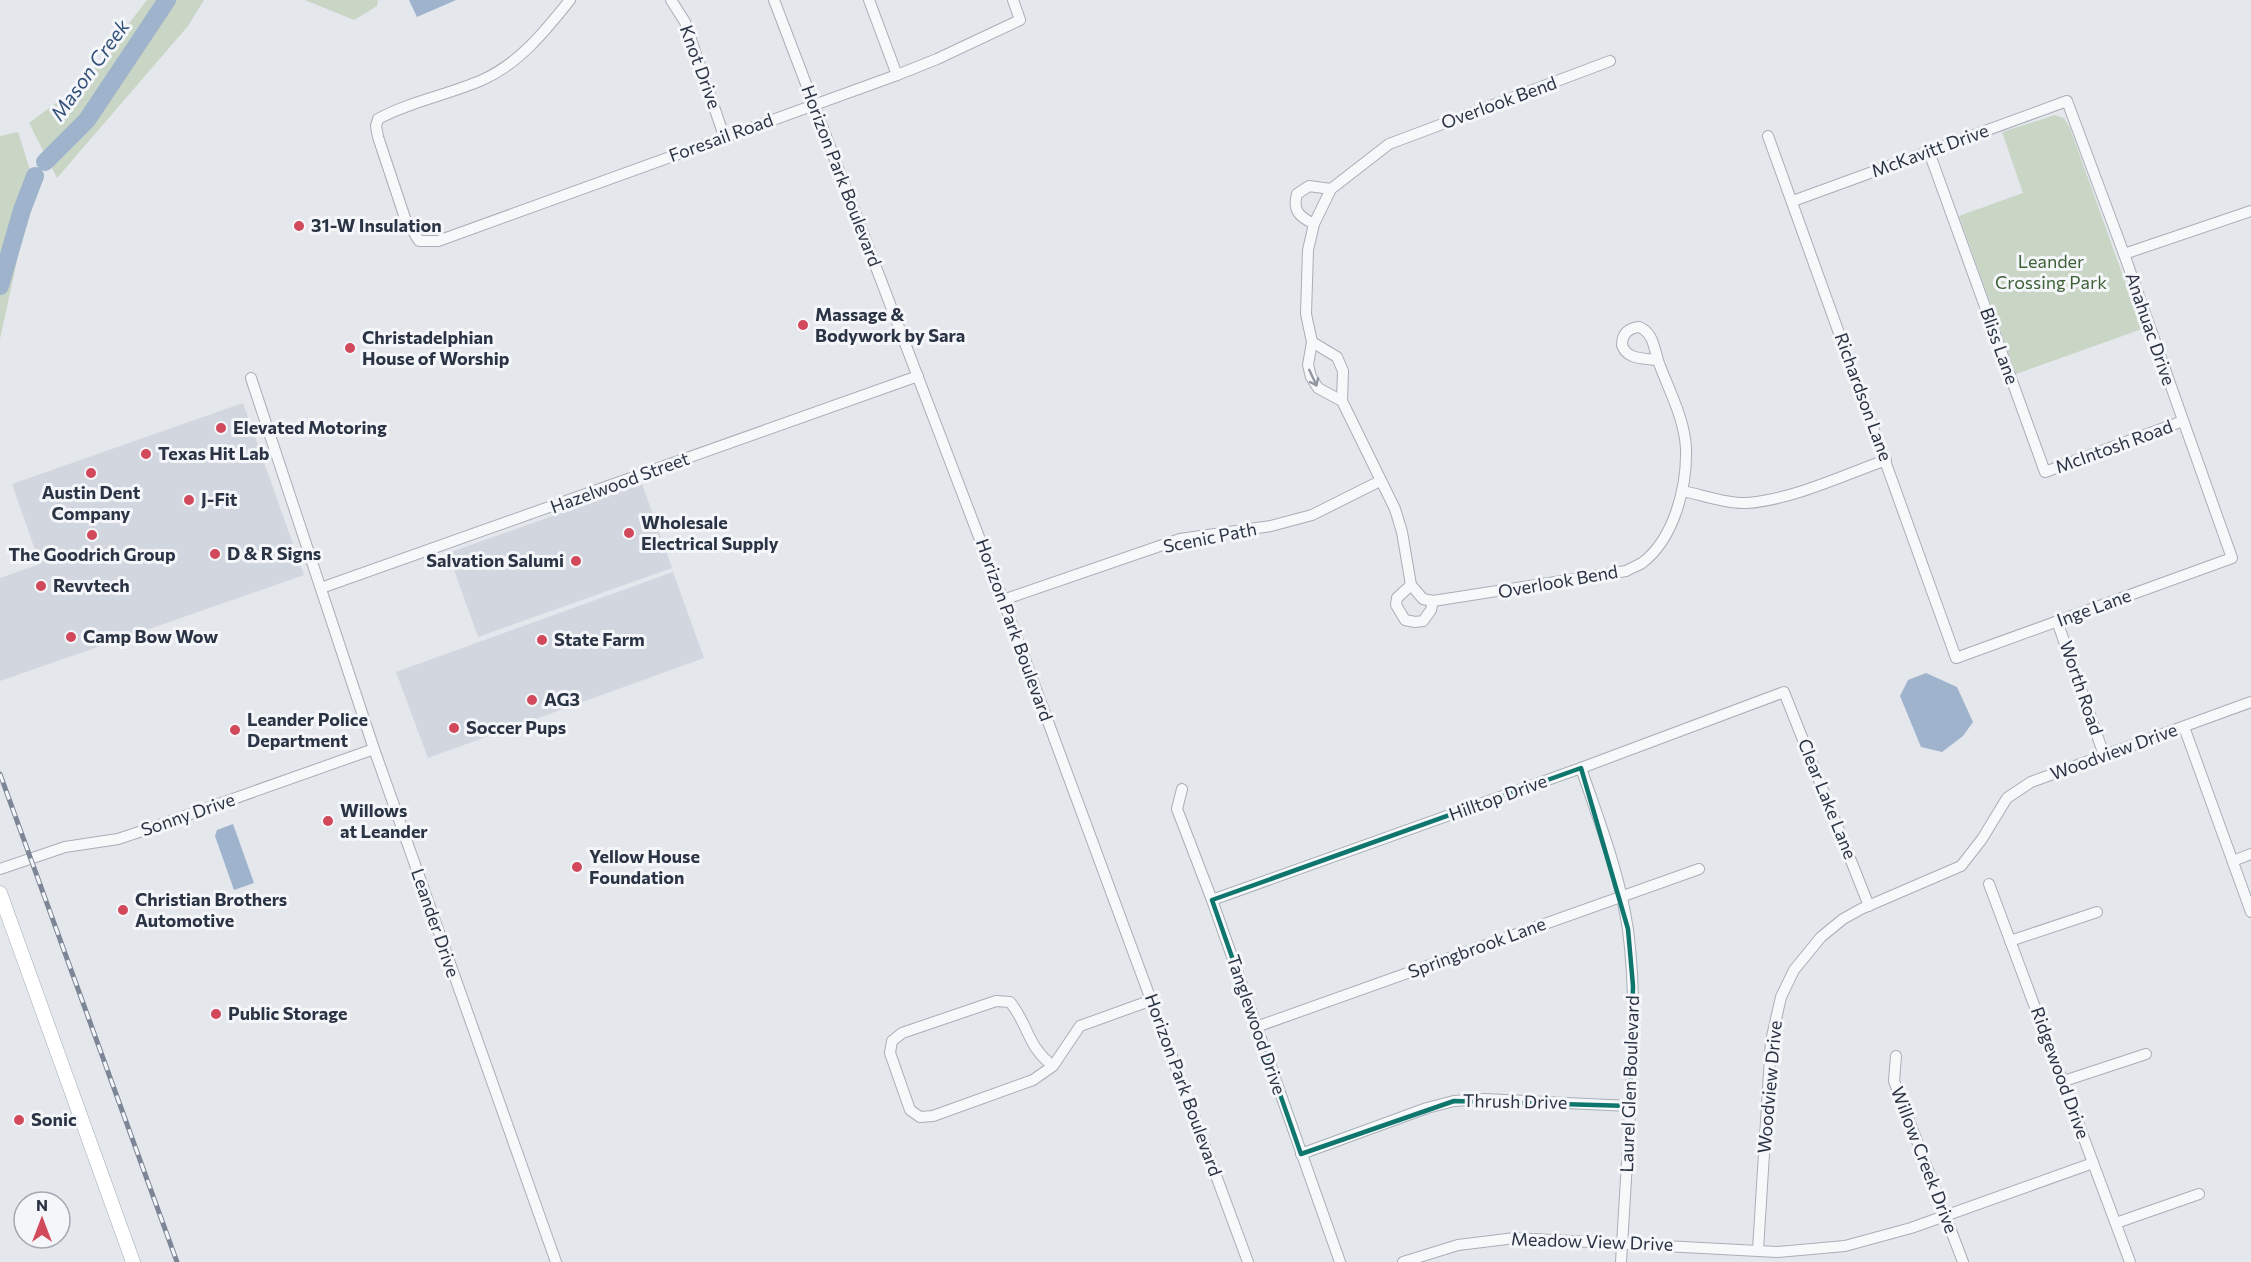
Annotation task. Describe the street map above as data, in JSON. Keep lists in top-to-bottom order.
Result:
{
  "streets": {
    "street": [
      "Knot Drive",
      "Overlook Bend",
      "Foresail Road",
      "McKavitt Drive",
      "Horizon Park Boulevard",
      "Anahuac Drive",
      "Bliss Lane",
      "Richardson Lane",
      "McIntosh Road",
      "Hazelwood Street",
      "Scenic Path",
      "Inge Lane",
      "Worth Road",
      "Woodview Drive",
      "Hilltop Drive",
      "Clear Lake Lane",
      "Sonny Drive",
      "Leander Drive",
      "Springbrook Lane",
      "Tanglewood Drive",
      "Ridgewood Drive",
      "Laurel Glen Boulevard",
      "Thrush Drive",
      "Willow Creek Drive",
      "Meadow View Drive"
    ]
  },
  "crossings": [
    ["Knot Drive", "Foresail Road"],
    ["Foresail Road", "Horizon Park Boulevard"],
    ["McKavitt Drive", "Anahuac Drive"],
    ["McKavitt Drive", "Bliss Lane"],
    ["McKavitt Drive", "Richardson Lane"],
    ["Horizon Park Boulevard", "Hazelwood Street"],
    ["Horizon Park Boulevard", "Scenic Path"],
    ["Anahuac Drive", "McIntosh Road"],
    ["Anahuac Drive", "Inge Lane"],
    ["Bliss Lane", "McIntosh Road"],
    ["Richardson Lane", "Inge Lane"],
    ["Hazelwood Street", "Leander Drive"],
    ["Inge Lane", "Worth Road"],
    ["Worth Road", "Woodview Drive"],
    ["Woodview Drive", "Clear Lake Lane"],
    ["Woodview Drive", "Meadow View Drive"],
    ["Hilltop Drive", "Clear Lake Lane"],
    ["Hilltop Drive", "Tanglewood Drive"],
    ["Hilltop Drive", "Laurel Glen Boulevard"],
    ["Sonny Drive", "Leander Drive"],
    ["Springbrook Lane", "Tanglewood Drive"],
    ["Springbrook Lane", "Laurel Glen Boulevard"],
    ["Tanglewood Drive", "Thrush Drive"],
    ["Ridgewood Drive", "Meadow View Drive"],
    ["Laurel Glen Boulevard", "Thrush Drive"],
    ["Laurel Glen Boulevard", "Meadow View Drive"],
    ["Willow Creek Drive", "Meadow View Drive"]
  ],
  "water": ["Mason Creek"],
  "parks": ["Leander Crossing Park"],
  "places": [
    "31-W Insulation",
    "Massage & Bodywork by Sara",
    "Christadelphian House of Worship",
    "Elevated Motoring",
    "Texas Hit Lab",
    "Austin Dent Company",
    "J-Fit",
    "Wholesale Electrical Supply",
    "The Goodrich Group",
    "D & R Signs",
    "Salvation Salumi",
    "Revvtech",
    "Camp Bow Wow",
    "State Farm",
    "AG3",
    "Soccer Pups",
    "Leander Police Department",
    "Willows at Leander",
    "Yellow House Foundation",
    "Christian Brothers Automotive",
    "Public Storage",
    "Sonic"
  ],
  "north": "top"
}
